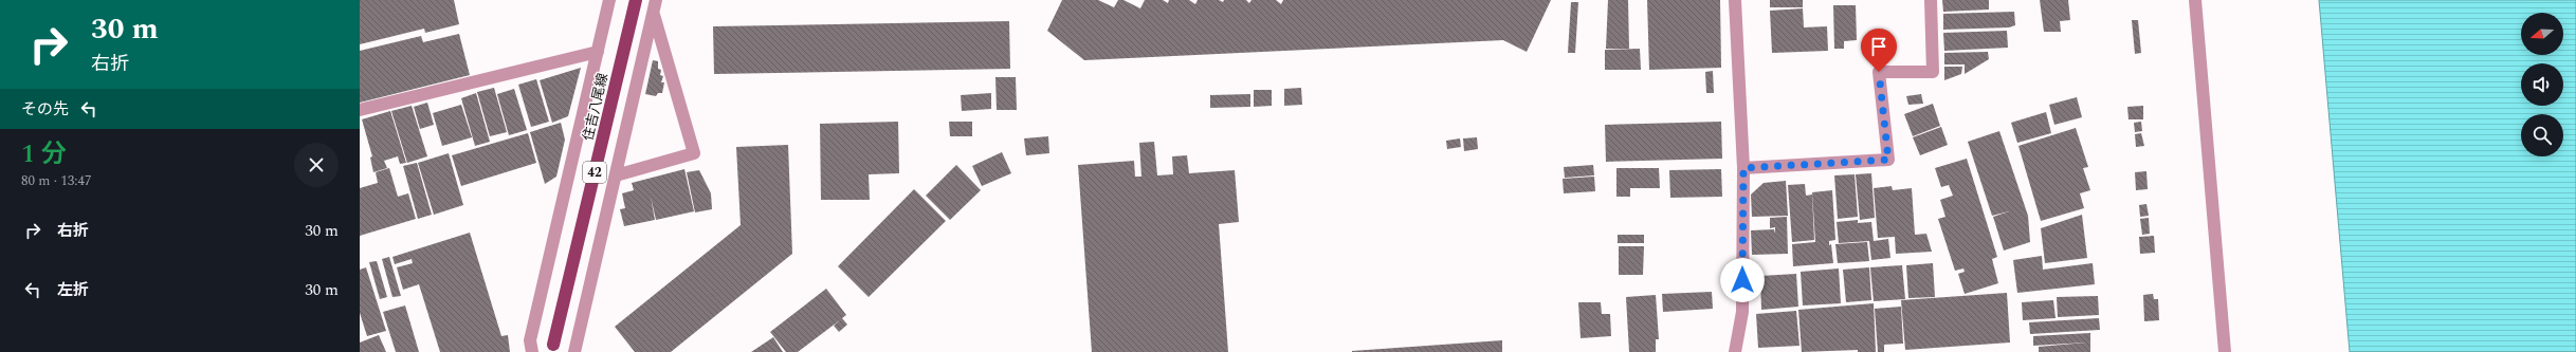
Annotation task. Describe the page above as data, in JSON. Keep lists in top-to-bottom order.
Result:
{
  "streets": {
    "main road": ["住吉八尾線", "42"]
  },
  "north": "left",
  "page": {
    "turn": ["30 m", "右折"],
    "then": "その先",
    "heading": ["1 分", "80 m · 13:47"],
    "list": [
      {
        "name": "右折",
        "value": "30 m"
      },
      {
        "name": "左折",
        "value": "30 m"
      }
    ]
  }
}
